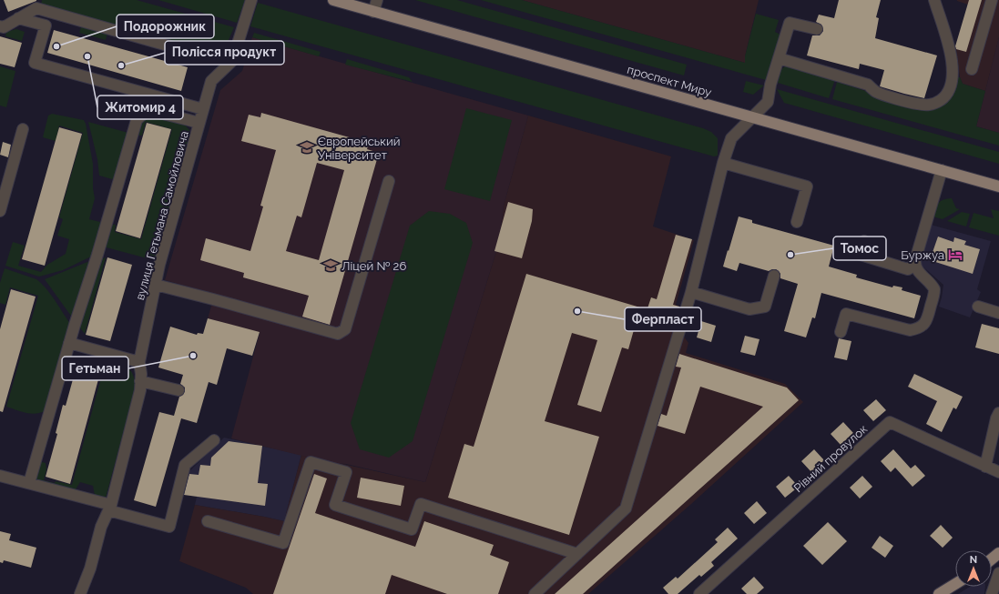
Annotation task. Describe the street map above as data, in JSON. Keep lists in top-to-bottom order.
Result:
{
  "streets": {
    "main road": ["проспект Миру"],
    "street": ["вулиця Гетьмана Самойловича", "Рівний провулок"]
  },
  "places": {
    "other": [
      "Подорожник",
      "Житомир 4",
      "Полісся продукт",
      "Томос",
      "Ферпласт",
      "Гетьман"
    ],
    "school or university": ["Європейський Університет", "Ліцей № 26"],
    "hotel": ["Буржуа"]
  },
  "north": "top"
}
